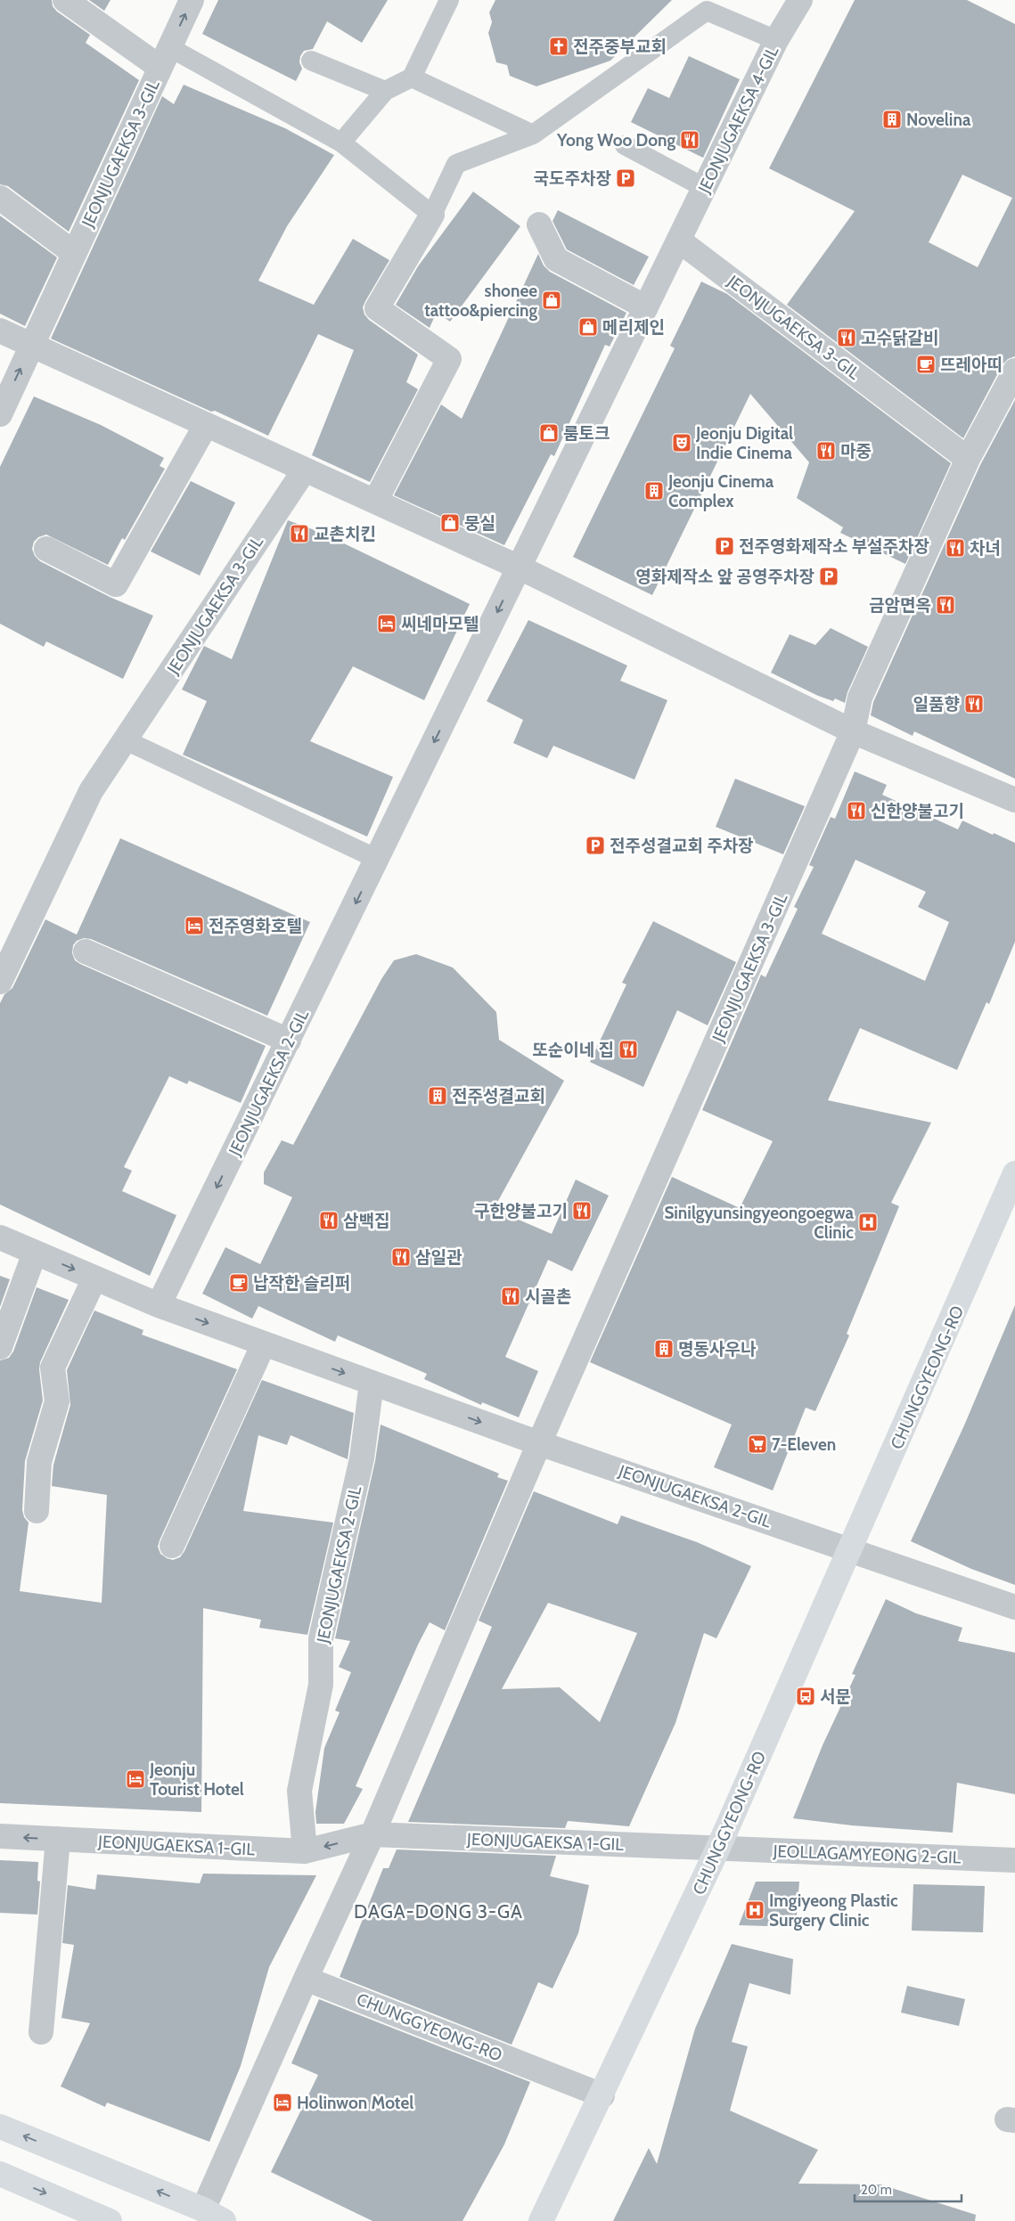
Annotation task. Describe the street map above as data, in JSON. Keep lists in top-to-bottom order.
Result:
{
  "streets": {
    "street": [
      "JEONJUGAEKSA 4-GIL",
      "JEONJUGAEKSA 3-GIL",
      "JEONJUGAEKSA 2-GIL",
      "CHUNGGYEONG-RO",
      "JEONJUGAEKSA 1-GIL",
      "JEOLLAGAMYEONG 2-GIL"
    ]
  },
  "crossings": [
    ["JEONJUGAEKSA 4-GIL", "JEONJUGAEKSA 3-GIL"],
    ["JEONJUGAEKSA 3-GIL", "JEONJUGAEKSA 2-GIL"],
    ["JEONJUGAEKSA 2-GIL", "CHUNGGYEONG-RO"],
    ["JEONJUGAEKSA 2-GIL", "JEONJUGAEKSA 1-GIL"],
    ["CHUNGGYEONG-RO", "JEONJUGAEKSA 1-GIL"],
    ["CHUNGGYEONG-RO", "JEOLLAGAMYEONG 2-GIL"],
    ["JEONJUGAEKSA 1-GIL", "JEOLLAGAMYEONG 2-GIL"]
  ],
  "districts": ["DAGA-DONG 3-GA"],
  "places": {
    "church": ["전주중부교회"],
    "building": [
      "Novelina",
      "Jeonju Cinema Complex",
      "전주성결교회",
      "명동사우나"
    ],
    "restaurant": [
      "Yong Woo Dong",
      "고수닭갈비",
      "마중",
      "교촌치킨",
      "차녀",
      "금암면옥",
      "일품향",
      "신한양불고기",
      "또순이네 집",
      "구한양불고기",
      "삼백집",
      "삼일관",
      "시골촌"
    ],
    "parking": [
      "국도주차장",
      "전주영화제작소 부설주차장",
      "영화제작소 앞 공영주차장",
      "전주성결교회 주차장"
    ],
    "shop": [
      "shonee tattoo&piercing",
      "메리제인",
      "룸토크",
      "뭉실"
    ],
    "cafe": ["뜨레아띠", "납작한 슬리퍼"],
    "theatre": ["Jeonju Digital Indie Cinema"],
    "hotel": [
      "씨네마모텔",
      "전주영화호텔",
      "Jeonju Tourist Hotel",
      "Holinwon Motel"
    ],
    "hospital": ["Sinilgyunsingyeongoegwa Clinic", "Imgiyeong Plastic Surgery Clinic"],
    "supermarket": ["7-Eleven"],
    "bus stop": ["서문"]
  },
  "scale_bar": "20 m"
}
